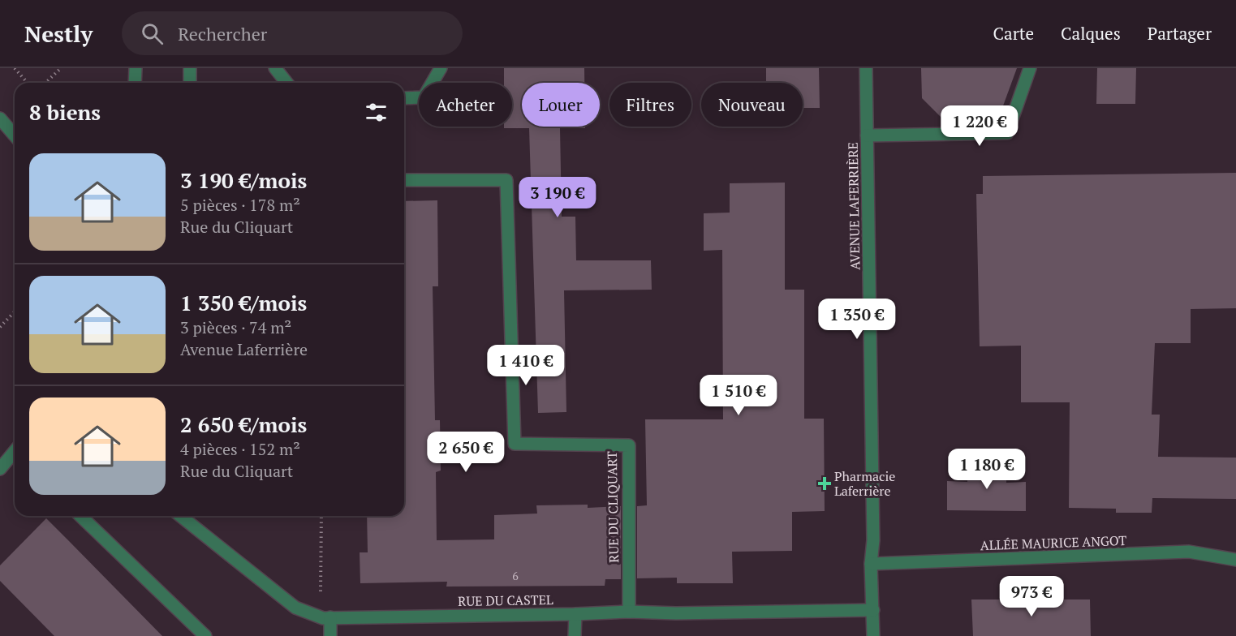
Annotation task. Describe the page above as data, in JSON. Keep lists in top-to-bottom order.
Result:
{
  "streets": {
    "street": [
      "AVENUE LAFERRIÈRE",
      "RUE DU CLIQUART",
      "ALLÉE MAURICE ANGOT",
      "RUE DU CASTEL"
    ]
  },
  "crossings": [
    ["AVENUE LAFERRIÈRE", "ALLÉE MAURICE ANGOT"],
    ["AVENUE LAFERRIÈRE", "RUE DU CASTEL"],
    ["RUE DU CLIQUART", "RUE DU CASTEL"]
  ],
  "places": {
    "health": ["Pharmacie Laferrière"]
  },
  "house_numbers": ["6"],
  "page": {
    "header": "Nestly",
    "search": "Rechercher",
    "nav": ["Carte", "Calques", "Partager"],
    "chip": [
      "Acheter",
      "Louer",
      "Filtres",
      "Nouveau"
    ],
    "heading": "8 biens",
    "price": [
      "1 220 €",
      "3 190 €",
      "1 350 €",
      "1 410 €",
      "1 510 €",
      "2 650 €",
      "1 180 €",
      "973 €"
    ],
    "list": [
      {
        "name": "3 190 €/mois",
        "note": "5 pièces · 178 m² · Rue du Cliquart"
      },
      {
        "name": "1 350 €/mois",
        "note": "3 pièces · 74 m² · Avenue Laferrière"
      },
      {
        "name": "2 650 €/mois",
        "note": "4 pièces · 152 m² · Rue du Cliquart"
      }
    ]
  }
}
